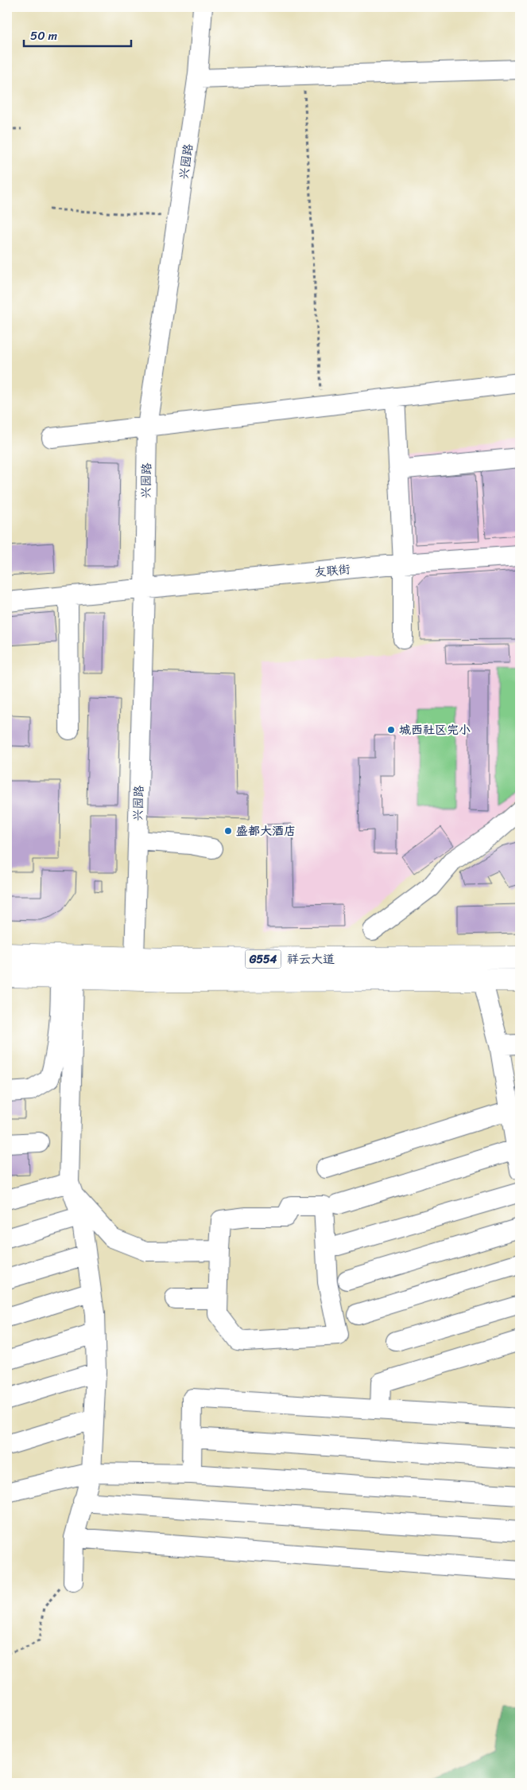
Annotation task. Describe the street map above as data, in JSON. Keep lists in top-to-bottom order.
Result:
{
  "streets": {
    "highway": ["G554", "祥云大道"],
    "street": ["兴园路", "友联街"]
  },
  "crossings": [
    ["兴园路", "友联街"],
    ["兴园路", "祥云大道"]
  ],
  "places": ["城西社区完小", "盛都大酒店"],
  "scale_bar": "50 m"
}
